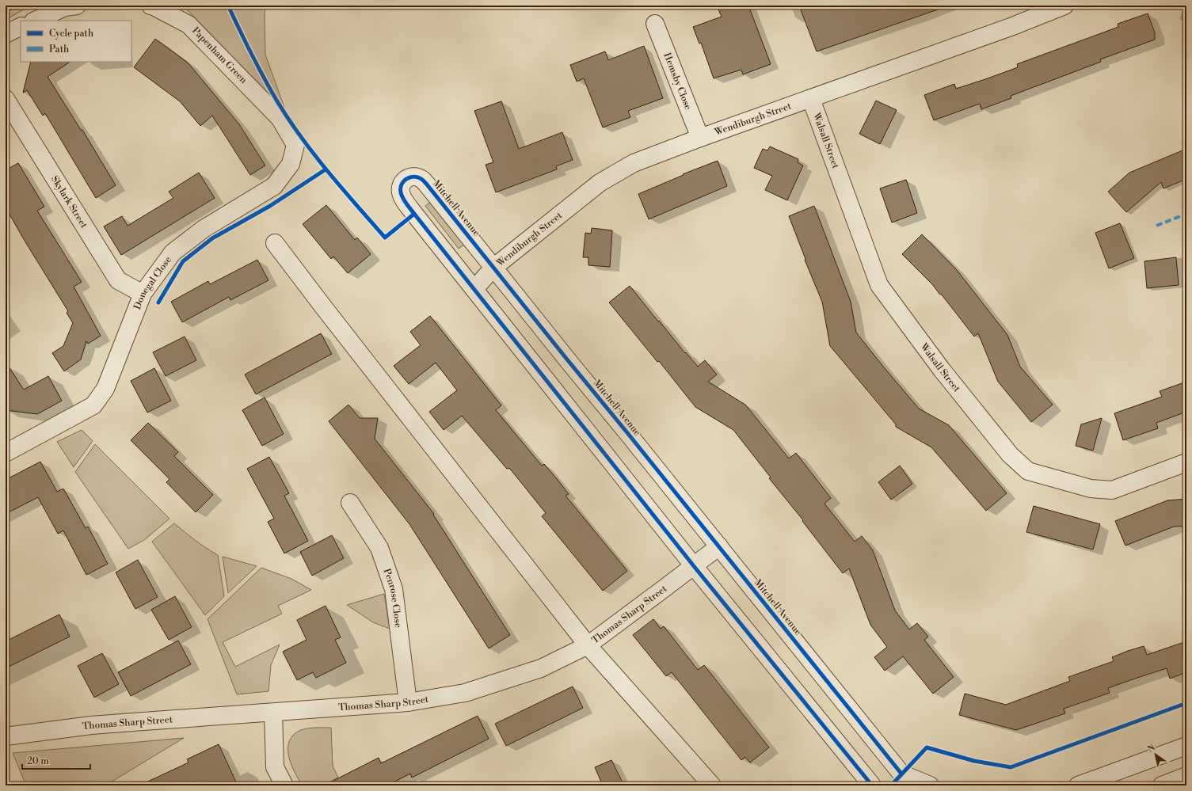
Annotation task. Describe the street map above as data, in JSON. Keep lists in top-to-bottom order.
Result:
{
  "streets": {
    "street": [
      "Papenham Green",
      "Hemsby Close",
      "Wendiburgh Street",
      "Walsall Street",
      "Skylark Street",
      "Mitchell Avenue",
      "Donegal Close",
      "Penrose Close",
      "Thomas Sharp Street"
    ]
  },
  "crossings": [
    ["Papenham Green", "Donegal Close"],
    ["Hemsby Close", "Wendiburgh Street"],
    ["Wendiburgh Street", "Walsall Street"],
    ["Wendiburgh Street", "Mitchell Avenue"],
    ["Skylark Street", "Donegal Close"],
    ["Mitchell Avenue", "Thomas Sharp Street"],
    ["Penrose Close", "Thomas Sharp Street"]
  ],
  "legend": ["Cycle path", "Path"],
  "scale_bar": "20 m",
  "north": "top left"
}
